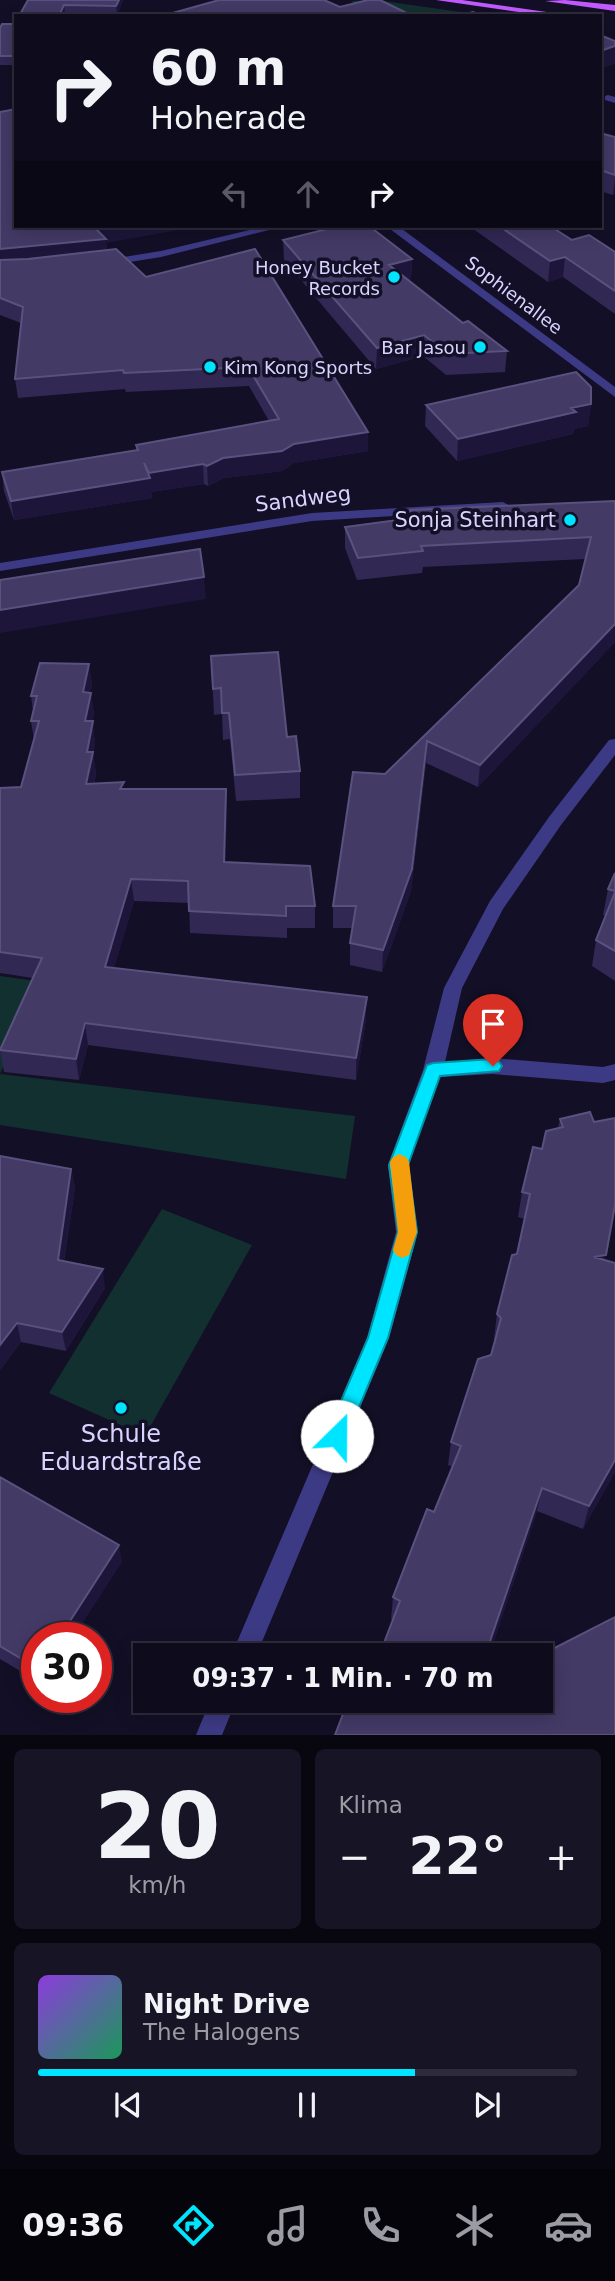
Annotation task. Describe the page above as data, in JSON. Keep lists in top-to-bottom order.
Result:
{
  "streets": {
    "street": ["Sophienallee", "Sandweg"]
  },
  "places": [
    "Honey Bucket Records",
    "Bar Jasou",
    "Kim Kong Sports",
    "Sonja Steinhart",
    "Schule Eduardstraße"
  ],
  "page": {
    "turn": ["60 m", "Hoherade"],
    "limit": "30",
    "trip": "09:37 · 1 Min. · 70 m",
    "tile": [
      ["20", "km/h"],
      "Klima"
    ],
    "heat": ["−", "22°", "+"],
    "song": ["Night Drive", "The Halogens"],
    "tabs": "09:36"
  }
}
